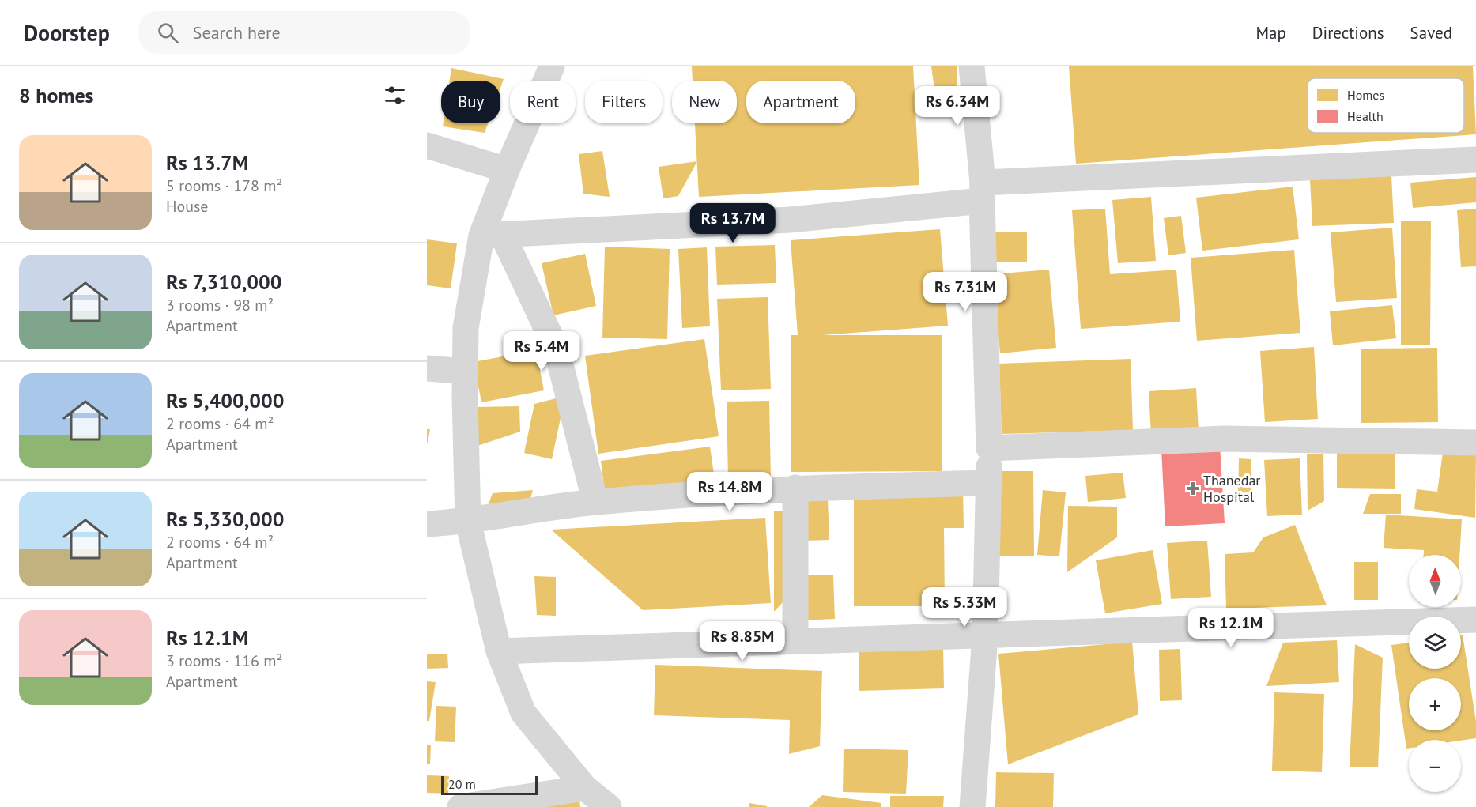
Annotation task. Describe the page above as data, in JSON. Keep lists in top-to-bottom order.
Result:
{
  "places": {
    "health": ["Thanedar Hospital"]
  },
  "legend": ["Homes", "Health"],
  "scale_bar": "20 m",
  "north": "top",
  "page": {
    "header": "Doorstep",
    "search": "Search here",
    "nav": ["Map", "Directions", "Saved"],
    "heading": "8 homes",
    "chip": [
      "Buy",
      "Rent",
      "Filters",
      "New",
      "Apartment"
    ],
    "price": [
      "Rs 6.34M",
      "Rs 13.7M",
      "Rs 7.31M",
      "Rs 5.4M",
      "Rs 14.8M",
      "Rs 5.33M",
      "Rs 12.1M",
      "Rs 8.85M"
    ],
    "list": [
      {
        "name": "Rs 13.7M",
        "note": "5 rooms · 178 m² · House"
      },
      {
        "name": "Rs 7,310,000",
        "note": "3 rooms · 98 m² · Apartment"
      },
      {
        "name": "Rs 5,400,000",
        "note": "2 rooms · 64 m² · Apartment"
      },
      {
        "name": "Rs 5,330,000",
        "note": "2 rooms · 64 m² · Apartment"
      },
      {
        "name": "Rs 12.1M",
        "note": "3 rooms · 116 m² · Apartment"
      }
    ],
    "map_buttons": ["+", "−"],
    "scale": "20 m"
  }
}
